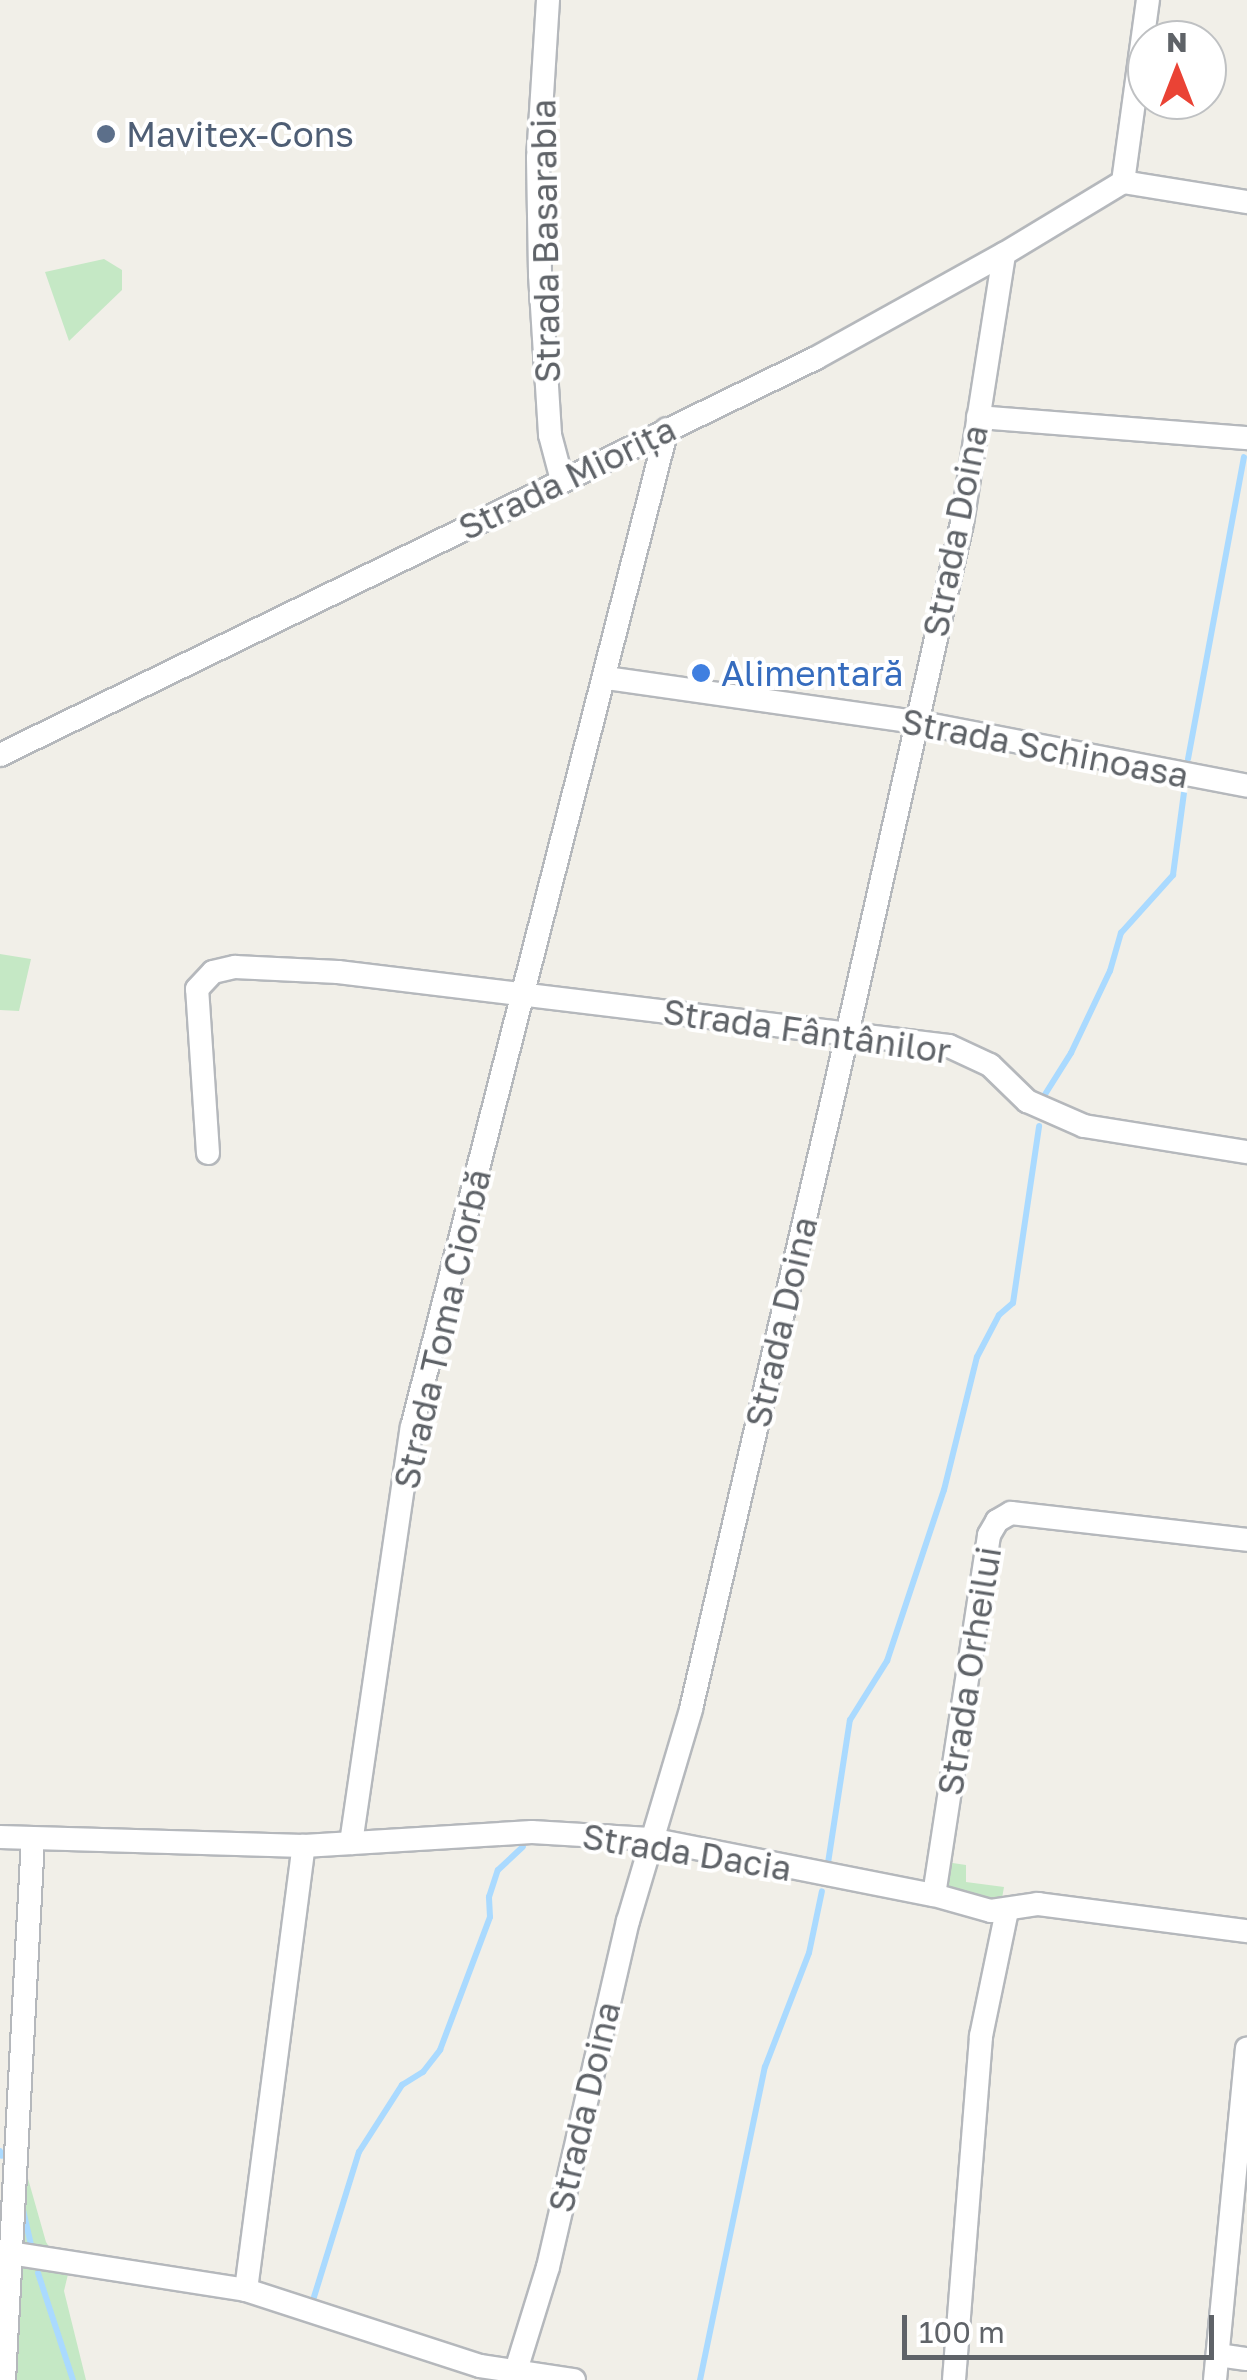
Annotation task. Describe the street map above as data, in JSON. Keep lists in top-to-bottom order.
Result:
{
  "streets": {
    "street": [
      "Strada Basarabia",
      "Strada Miorița",
      "Strada Doina",
      "Strada Schinoasa",
      "Strada Fântânilor",
      "Strada Toma Ciorbă",
      "Strada Orheilui",
      "Strada Dacia"
    ]
  },
  "crossings": [
    ["Strada Basarabia", "Strada Miorița"],
    ["Strada Miorița", "Strada Doina"],
    ["Strada Miorița", "Strada Toma Ciorbă"],
    ["Strada Doina", "Strada Schinoasa"],
    ["Strada Doina", "Strada Fântânilor"],
    ["Strada Doina", "Strada Dacia"],
    ["Strada Schinoasa", "Strada Toma Ciorbă"],
    ["Strada Fântânilor", "Strada Toma Ciorbă"],
    ["Strada Toma Ciorbă", "Strada Dacia"],
    ["Strada Orheilui", "Strada Dacia"]
  ],
  "places": ["Mavitex-Cons", "Alimentară"],
  "scale_bar": "100 m",
  "north": "top"
}
